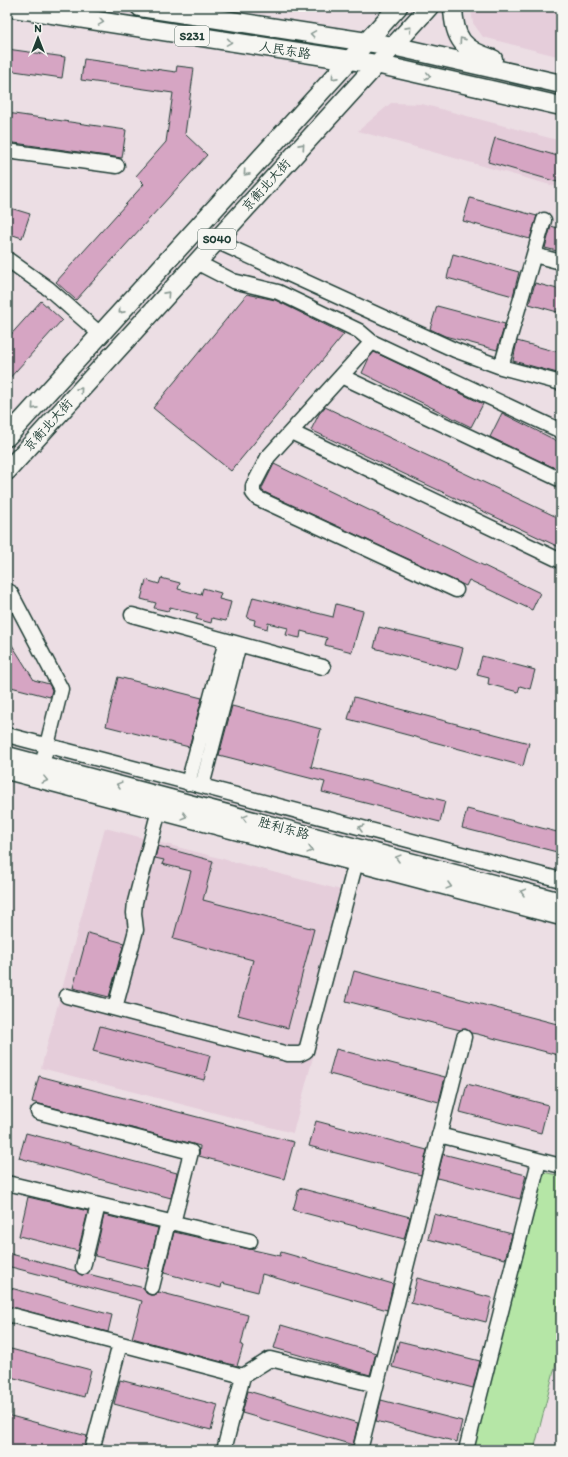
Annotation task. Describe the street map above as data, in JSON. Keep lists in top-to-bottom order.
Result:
{
  "streets": {
    "main road": [
      "S231",
      "人民东路",
      "京衡北大街",
      "S040",
      "胜利东路"
    ]
  },
  "crossings": [
    ["人民东路", "京衡北大街"]
  ],
  "north": "top"
}
